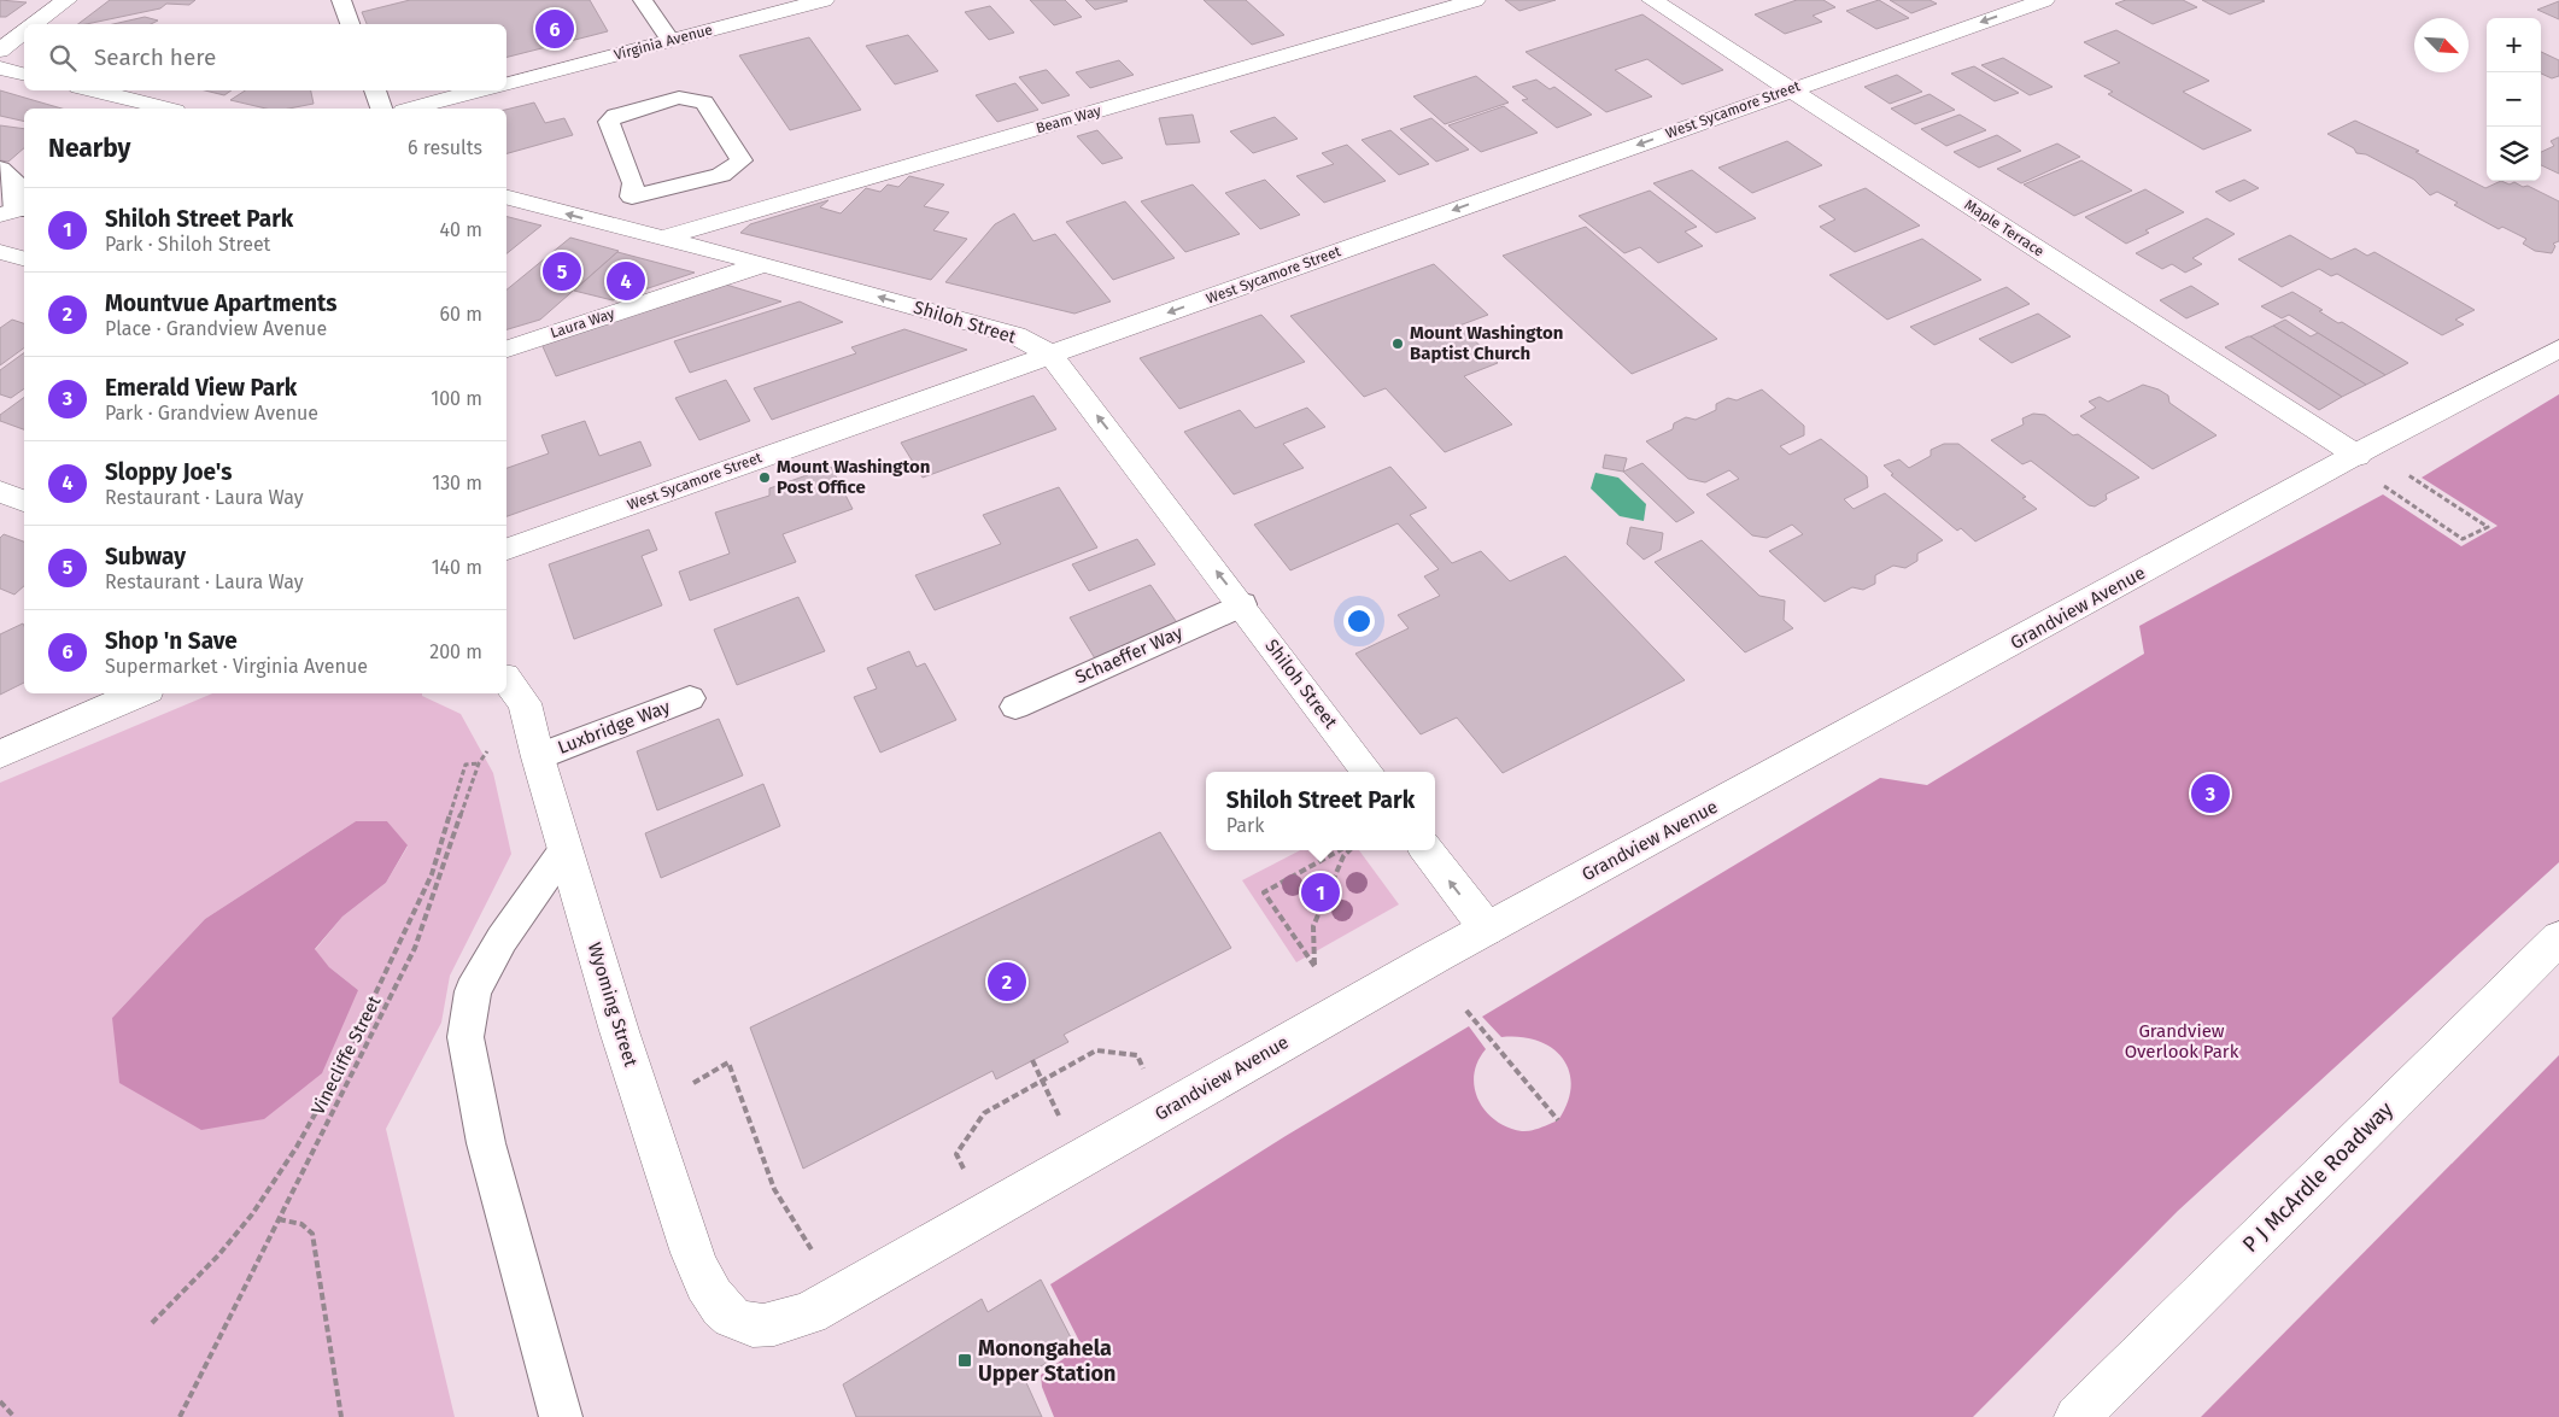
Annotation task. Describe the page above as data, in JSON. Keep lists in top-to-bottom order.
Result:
{
  "streets": {
    "street": [
      "Virginia Avenue",
      "West Sycamore Street",
      "Beam Way",
      "Maple Terrace",
      "Shiloh Street",
      "Laura Way",
      "Grandview Avenue",
      "Wyoming Street",
      "P J McArdle Roadway"
    ],
    "lane": ["Schaeffer Way", "Luxbridge Way"],
    "path": ["Vinecliffe Street"]
  },
  "crossings": [
    ["West Sycamore Street", "Maple Terrace"],
    ["West Sycamore Street", "Shiloh Street"],
    ["Beam Way", "Shiloh Street"],
    ["Maple Terrace", "Grandview Avenue"],
    ["Shiloh Street", "Laura Way"],
    ["Shiloh Street", "Schaeffer Way"],
    ["Grandview Avenue", "Wyoming Street"],
    ["Luxbridge Way", "Wyoming Street"],
    ["Wyoming Street", "Vinecliffe Street"]
  ],
  "one_way": ["West Sycamore Street", "Shiloh Street"],
  "parks": ["Grandview Overlook Park"],
  "places": {
    "other": ["Mount Washington Baptist Church", "Mount Washington Post Office"],
    "transit": ["Monongahela Upper Station"]
  },
  "north": "bottom right",
  "page": {
    "pins": [
      "6",
      "5",
      "4",
      "3",
      "1",
      "2"
    ],
    "map_buttons": ["+", "−"],
    "search": "Search here",
    "heading": ["Nearby", "6 results"],
    "list": [
      {
        "mark": "1",
        "name": "Shiloh Street Park",
        "note": "Park · Shiloh Street",
        "value": "40 m"
      },
      {
        "mark": "2",
        "name": "Mountvue Apartments",
        "note": "Place · Grandview Avenue",
        "value": "60 m"
      },
      {
        "mark": "3",
        "name": "Emerald View Park",
        "note": "Park · Grandview Avenue",
        "value": "100 m"
      },
      {
        "mark": "4",
        "name": "Sloppy Joe's",
        "note": "Restaurant · Laura Way",
        "value": "130 m"
      },
      {
        "mark": "5",
        "name": "Subway",
        "note": "Restaurant · Laura Way",
        "value": "140 m"
      },
      {
        "mark": "6",
        "name": "Shop 'n Save",
        "note": "Supermarket · Virginia Avenue",
        "value": "200 m"
      }
    ],
    "popup": ["Shiloh Street Park", "Park"]
  }
}
